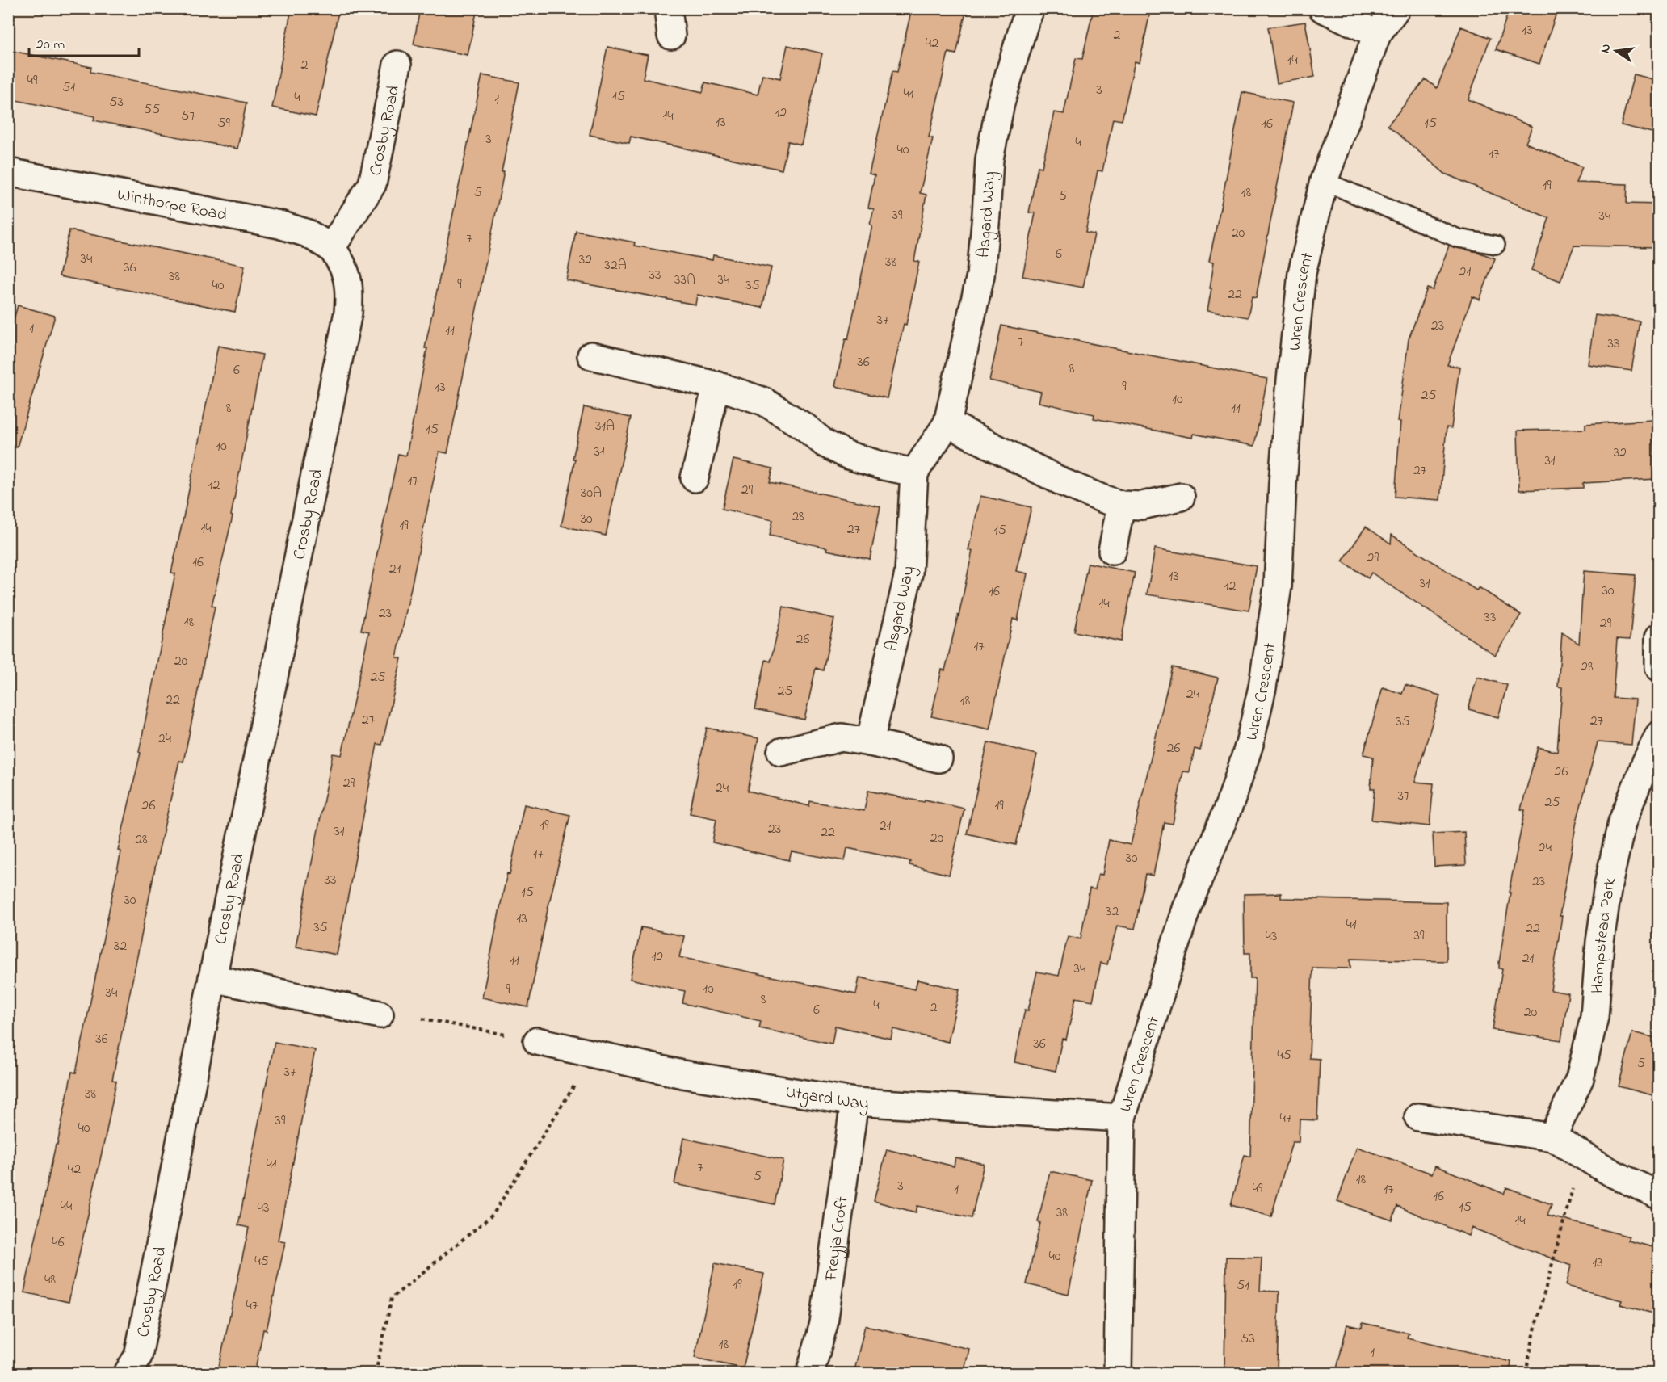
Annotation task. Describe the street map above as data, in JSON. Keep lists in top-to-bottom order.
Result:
{
  "streets": {
    "street": [
      "Crosby Road",
      "Winthorpe Road",
      "Asgard Way",
      "Wren Crescent",
      "Hampstead Park",
      "Utgard Way",
      "Freyja Croft"
    ]
  },
  "crossings": [
    ["Crosby Road", "Winthorpe Road"],
    ["Wren Crescent", "Utgard Way"],
    ["Utgard Way", "Freyja Croft"]
  ],
  "house_numbers": [
    "13",
    "2",
    "42",
    "14",
    "2",
    "49",
    "51",
    "3",
    "41",
    "15",
    "4",
    "1",
    "53",
    "55",
    "12",
    "57",
    "14",
    "13",
    "59",
    "15",
    "16",
    "3",
    "4",
    "40",
    "17",
    "19",
    "5",
    "18",
    "5",
    "39",
    "34",
    "20",
    "7",
    "6",
    "34",
    "32",
    "38",
    "32A",
    "36",
    "21",
    "33",
    "38",
    "33A",
    "34",
    "9",
    "40",
    "35",
    "22",
    "37",
    "23",
    "1",
    "11",
    "7",
    "33",
    "36",
    "8",
    "6",
    "9",
    "13",
    "25",
    "10",
    "8",
    "11",
    "31A",
    "15",
    "10",
    "31",
    "32",
    "31",
    "27",
    "17",
    "12",
    "29",
    "30A",
    "28",
    "30",
    "19",
    "14",
    "27",
    "15",
    "29",
    "16",
    "21",
    "13",
    "31",
    "12",
    "30",
    "16",
    "14",
    "23",
    "33",
    "18",
    "29",
    "26",
    "17",
    "20",
    "28",
    "25",
    "25",
    "24",
    "22",
    "18",
    "27",
    "27",
    "35",
    "24",
    "26",
    "26",
    "29",
    "24",
    "37",
    "25",
    "26",
    "19",
    "19",
    "21",
    "23",
    "31",
    "22",
    "20",
    "28",
    "24",
    "17",
    "30",
    "33",
    "23",
    "15",
    "30",
    "32",
    "13",
    "41",
    "35",
    "22",
    "39",
    "43",
    "32",
    "12",
    "21",
    "11",
    "34",
    "9",
    "10",
    "34",
    "8",
    "4",
    "2",
    "6",
    "20",
    "36",
    "36",
    "45",
    "5",
    "37",
    "38",
    "47",
    "39",
    "40",
    "41",
    "7",
    "42",
    "5",
    "18",
    "3",
    "49",
    "1",
    "17",
    "16",
    "44",
    "15",
    "43",
    "38",
    "14",
    "46",
    "40",
    "45",
    "13",
    "48",
    "19",
    "51",
    "47",
    "53",
    "18",
    "1"
  ],
  "scale_bar": "20 m",
  "north": "left"
}
